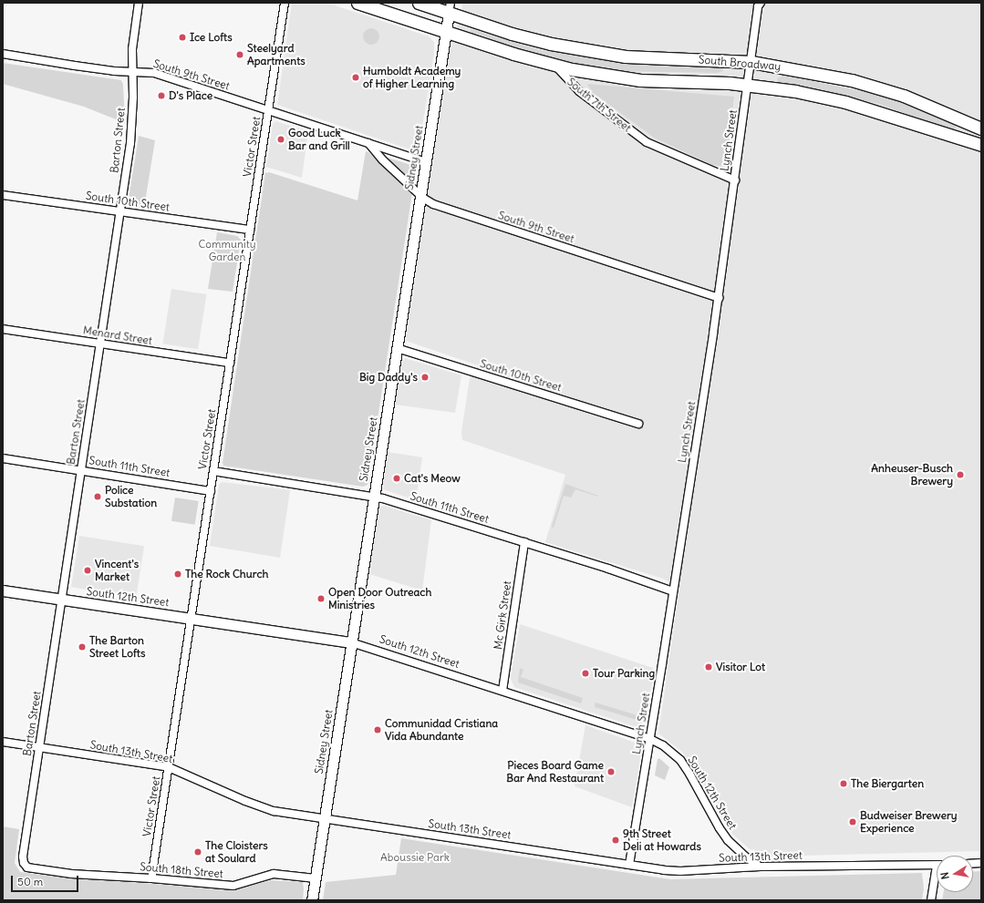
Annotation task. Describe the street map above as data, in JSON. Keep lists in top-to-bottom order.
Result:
{
  "streets": {
    "main road": ["South Broadway", "South 7th Street"],
    "street": [
      "South 9th Street",
      "Barton Street",
      "Lynch Street",
      "Victor Street",
      "Sidney Street",
      "South 10th Street",
      "Menard Street",
      "South 11th Street",
      "South 12th Street",
      "Mc Girk Street",
      "South 13th Street",
      "South 18th Street"
    ]
  },
  "crossings": [
    ["South Broadway", "South 7th Street"],
    ["South Broadway", "Lynch Street"],
    ["South Broadway", "Sidney Street"],
    ["South 9th Street", "Barton Street"],
    ["South 9th Street", "Lynch Street"],
    ["South 9th Street", "Victor Street"],
    ["South 9th Street", "Sidney Street"],
    ["South 7th Street", "Lynch Street"],
    ["South 7th Street", "Sidney Street"],
    ["Barton Street", "South 10th Street"],
    ["Barton Street", "Menard Street"],
    ["Barton Street", "South 11th Street"],
    ["Barton Street", "South 12th Street"],
    ["Barton Street", "South 13th Street"],
    ["Barton Street", "South 18th Street"],
    ["Lynch Street", "South 11th Street"],
    ["Lynch Street", "South 12th Street"],
    ["Lynch Street", "South 13th Street"],
    ["Victor Street", "South 10th Street"],
    ["Victor Street", "Menard Street"],
    ["Victor Street", "South 11th Street"],
    ["Victor Street", "South 12th Street"],
    ["Victor Street", "South 13th Street"],
    ["Victor Street", "South 18th Street"],
    ["Sidney Street", "South 10th Street"],
    ["Sidney Street", "South 11th Street"],
    ["Sidney Street", "South 12th Street"],
    ["Sidney Street", "South 13th Street"],
    ["Sidney Street", "South 18th Street"],
    ["South 11th Street", "Mc Girk Street"],
    ["South 12th Street", "Mc Girk Street"],
    ["South 12th Street", "South 13th Street"]
  ],
  "parks": ["Community Garden", "Aboussie Park"],
  "places": [
    "Ice Lofts",
    "Steelyard Apartments",
    "Humboldt Academy of Higher Learning",
    "D's Place",
    "Good Luck Bar and Grill",
    "Big Daddy's",
    "Anheuser-Busch Brewery",
    "Cat's Meow",
    "Police Substation",
    "Vincent's Market",
    "The Rock Church",
    "Open Door Outreach Ministries",
    "The Barton Street Lofts",
    "Visitor Lot",
    "Tour Parking",
    "Communidad Cristiana Vida Abundante",
    "Pieces Board Game Bar And Restaurant",
    "The Biergarten",
    "Budweiser Brewery Experience",
    "9th Street Deli at Howards",
    "The Cloisters at Soulard"
  ],
  "scale_bar": "50 m",
  "north": "left"
}
